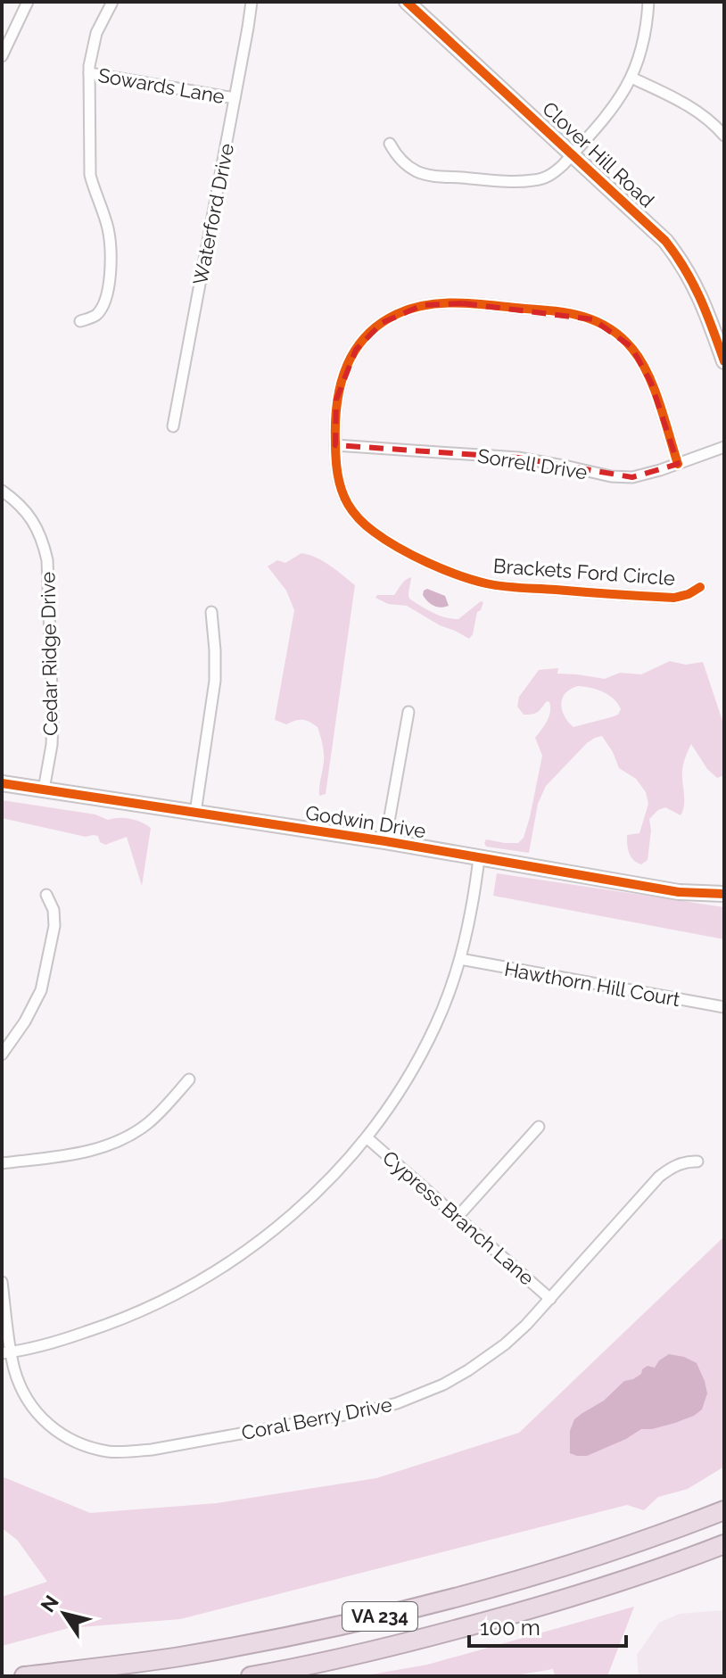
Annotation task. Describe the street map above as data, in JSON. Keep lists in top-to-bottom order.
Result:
{
  "streets": {
    "highway": ["VA 234"],
    "street": [
      "Sowards Lane",
      "Clover Hill Road",
      "Waterford Drive",
      "Sorrell Drive",
      "Brackets Ford Circle",
      "Cedar Ridge Drive",
      "Godwin Drive",
      "Hawthorn Hill Court",
      "Cypress Branch Lane",
      "Coral Berry Drive"
    ]
  },
  "crossings": [
    ["Sowards Lane", "Waterford Drive"],
    ["Sorrell Drive", "Brackets Ford Circle"],
    ["Cedar Ridge Drive", "Godwin Drive"],
    ["Cypress Branch Lane", "Coral Berry Drive"]
  ],
  "scale_bar": "100 m",
  "north": "top left"
}
